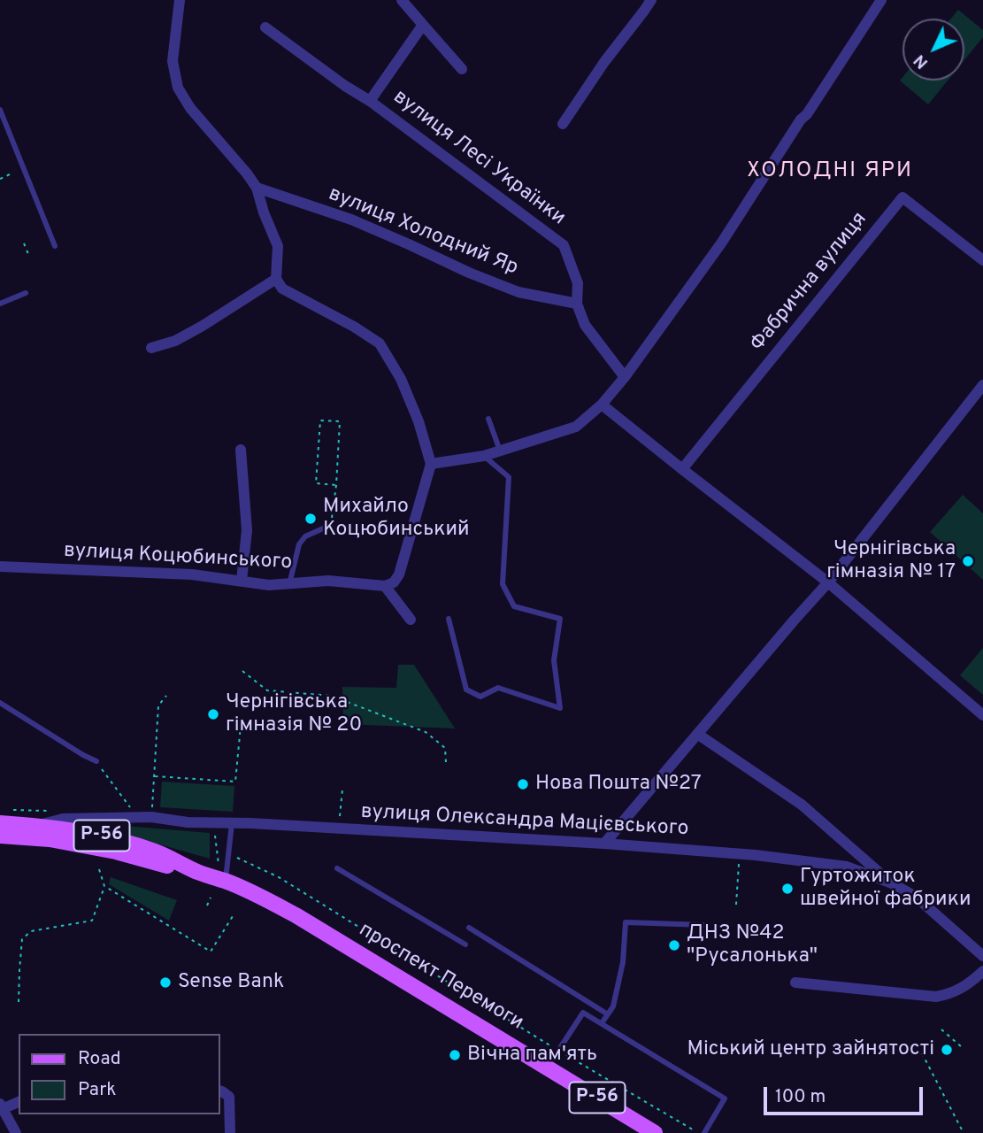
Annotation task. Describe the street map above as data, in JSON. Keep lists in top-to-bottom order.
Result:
{
  "streets": {
    "main road": ["Р-56", "проспект Перемоги"],
    "street": [
      "вулиця Лесі Українки",
      "вулиця Холодний Яр",
      "Фабрична вулиця",
      "вулиця Коцюбинського",
      "вулиця Олександра Мацієвського"
    ]
  },
  "crossings": [
    ["вулиця Лесі Українки", "вулиця Холодний Яр"],
    ["вулиця Олександра Мацієвського", "проспект Перемоги"]
  ],
  "districts": ["ХОЛОДНІ ЯРИ"],
  "places": [
    "Михайло Коцюбинський",
    "Чернігівська гімназія № 17",
    "Чернігівська гімназія № 20",
    "Нова Пошта №27",
    "Гуртожиток швейної фабрики",
    "ДНЗ №42 \"Русалонька\"",
    "Sense Bank",
    "Міський центр зайнятості",
    "Вічна пам'ять"
  ],
  "legend": ["Road", "Park"],
  "scale_bar": "100 m",
  "north": "bottom left"
}
